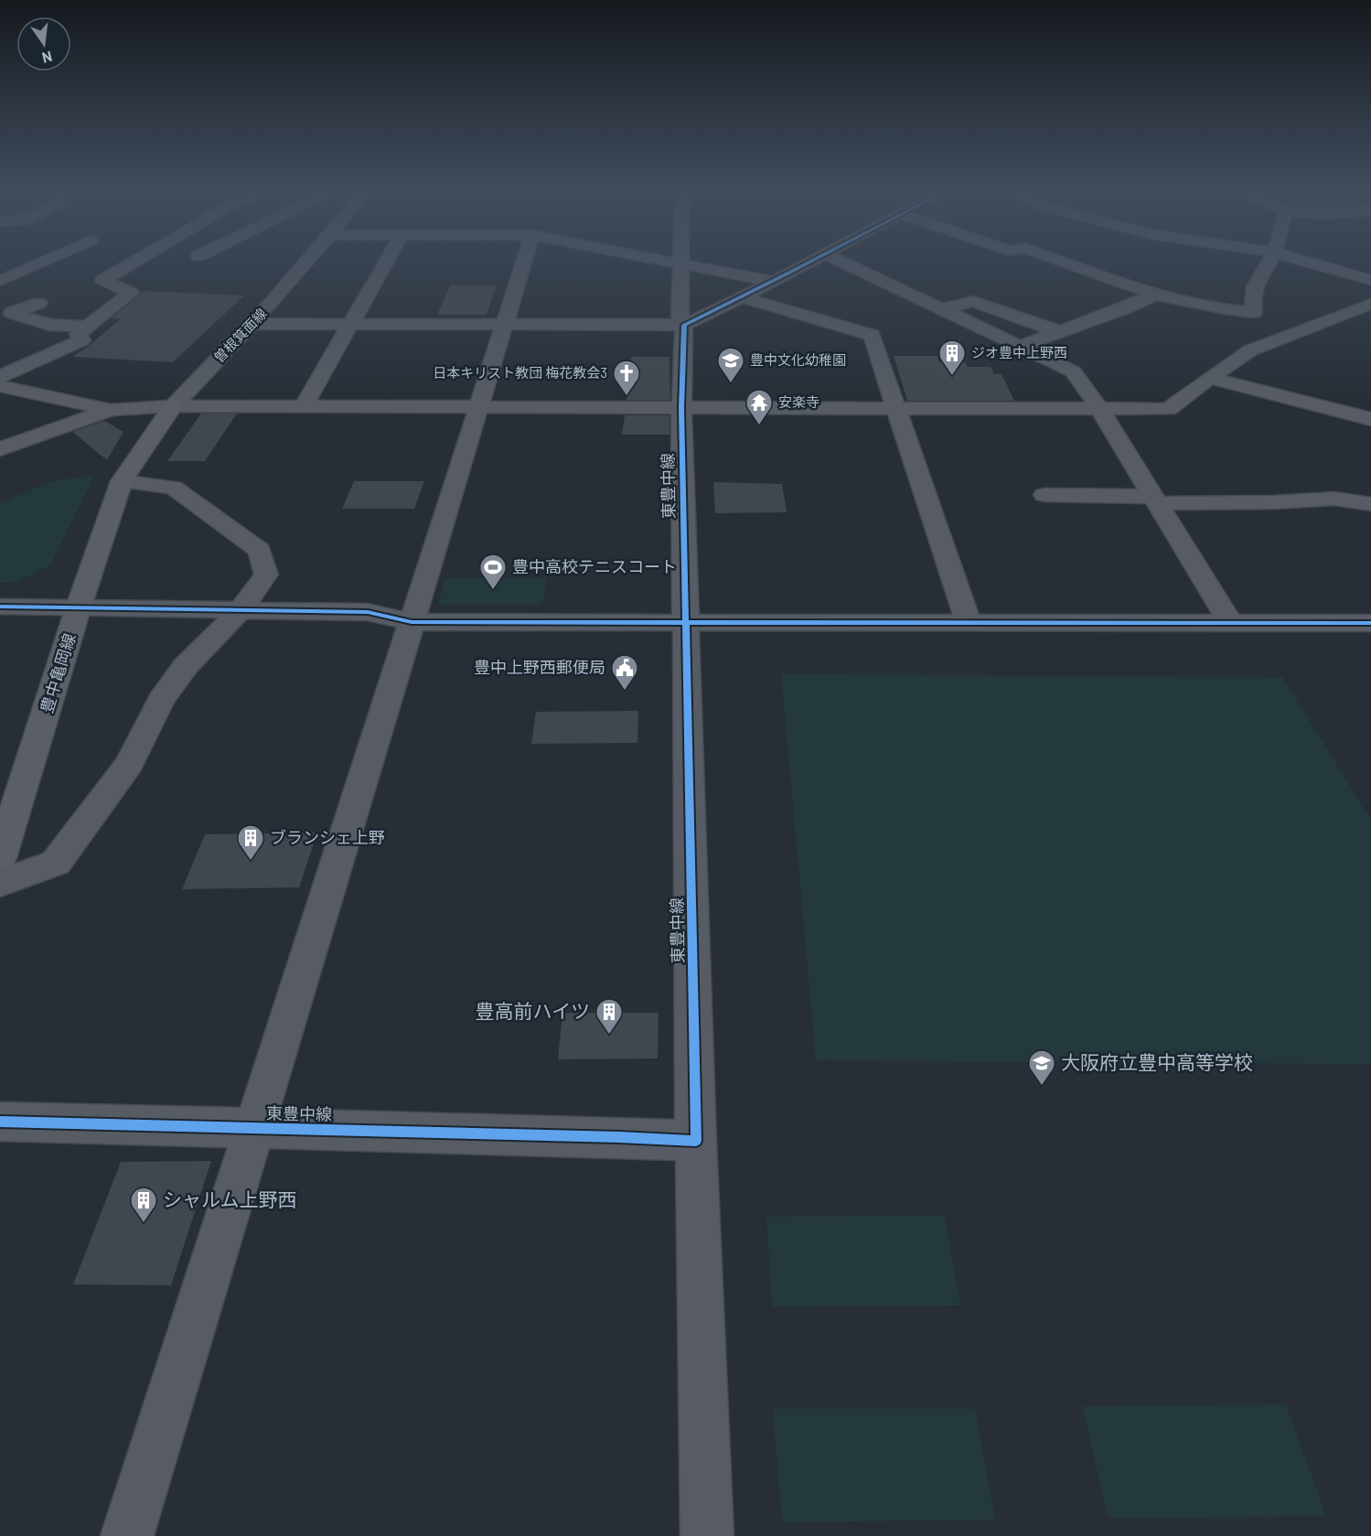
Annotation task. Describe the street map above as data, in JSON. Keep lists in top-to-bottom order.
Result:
{
  "streets": {
    "main road": ["豊中亀岡線"],
    "street": ["曽根箕面線", "東豊中線"]
  },
  "crossings": [
    ["曽根箕面線", "豊中亀岡線"]
  ],
  "places": {
    "building": [
      "ジオ豊中上野西",
      "ブランシェ上野",
      "豊高前ハイツ",
      "シャルム上野西"
    ],
    "school or university": ["豊中文化幼稚園", "大阪府立豊中高等学校"],
    "church": ["日本キリスト教団 梅花教会3"],
    "temple": ["安楽寺"],
    "sports": ["豊中高校テニスコート"],
    "public building": ["豊中上野西郵便局"]
  },
  "north": "bottom"
}
